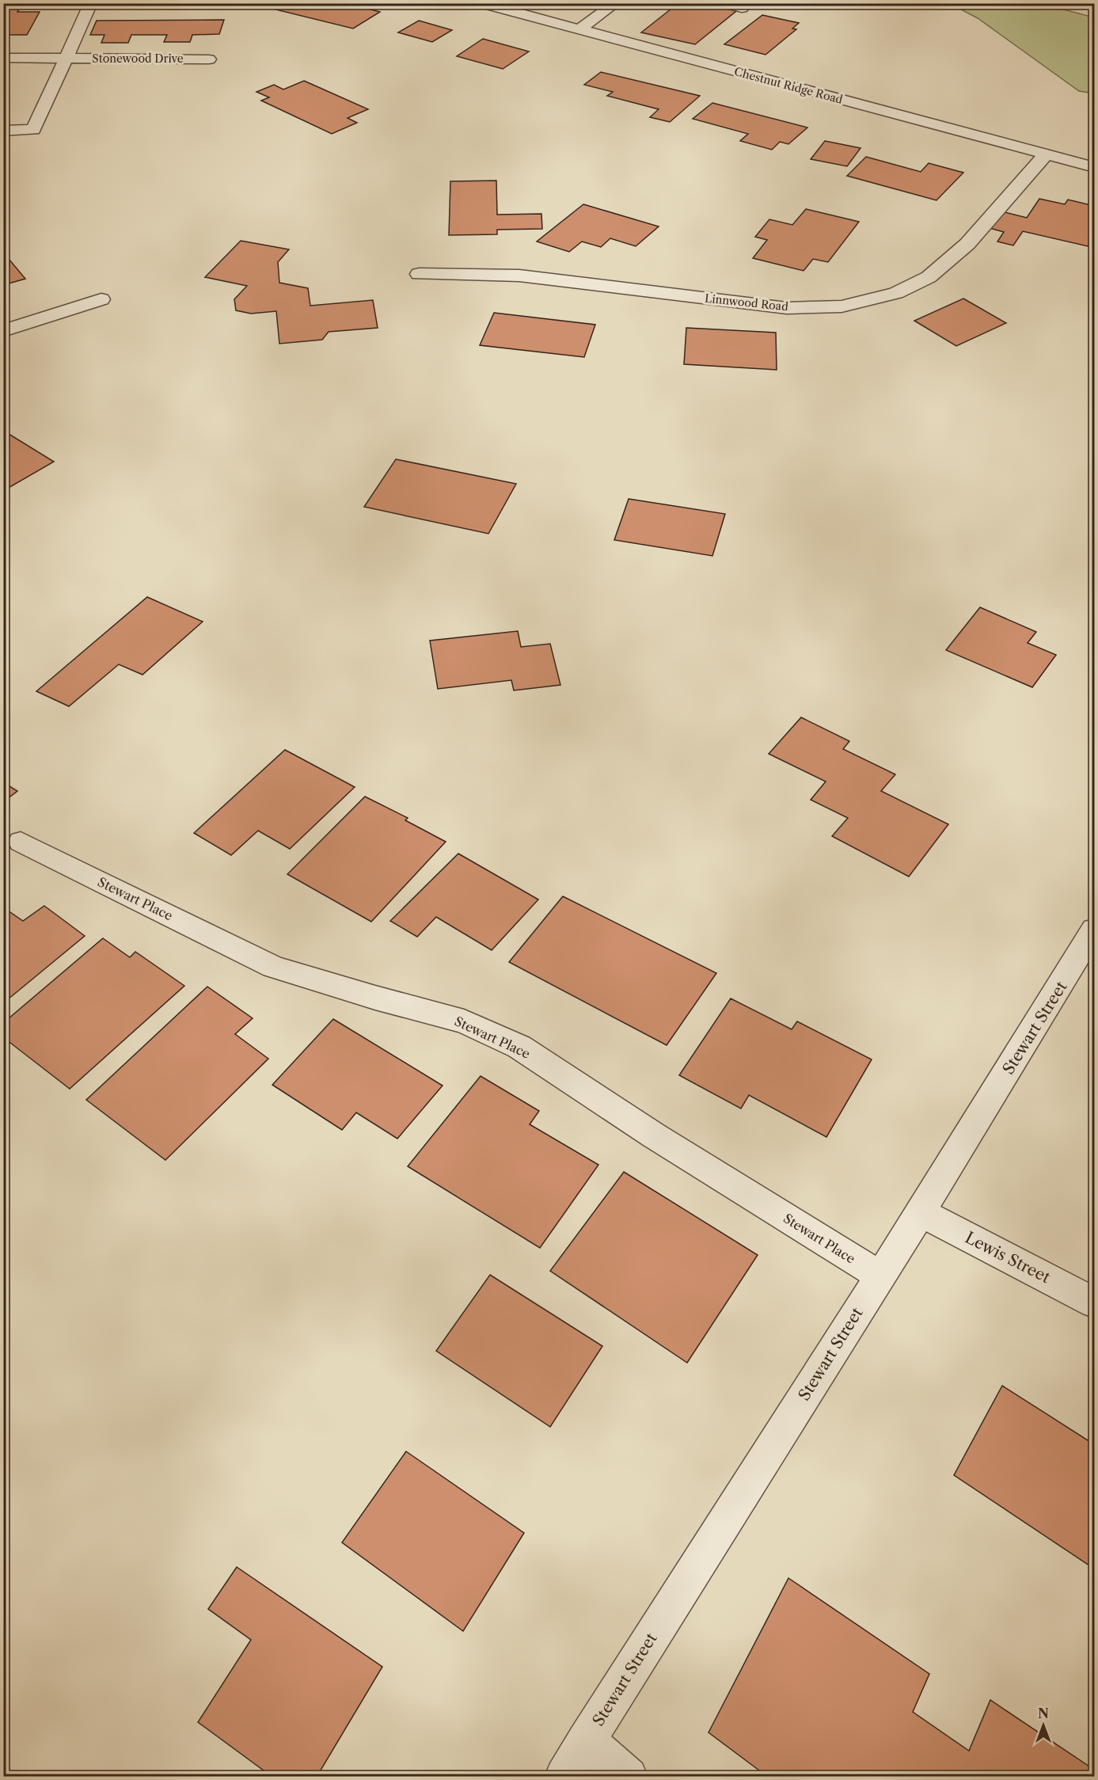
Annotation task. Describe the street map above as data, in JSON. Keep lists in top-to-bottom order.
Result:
{
  "streets": {
    "street": [
      "Stonewood Drive",
      "Chestnut Ridge Road",
      "Linnwood Road",
      "Stewart Place",
      "Stewart Street",
      "Lewis Street"
    ]
  },
  "crossings": [
    ["Chestnut Ridge Road", "Linnwood Road"],
    ["Stewart Place", "Stewart Street"],
    ["Stewart Street", "Lewis Street"]
  ],
  "north": "top"
}
